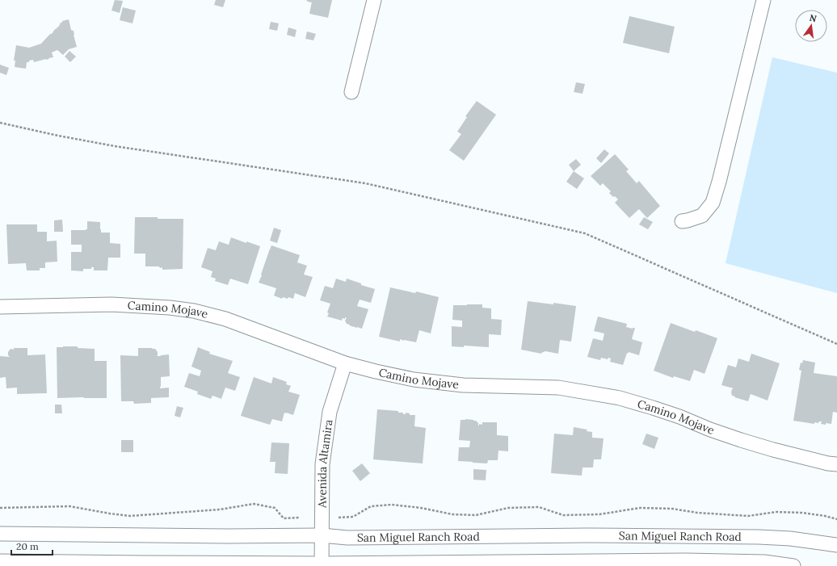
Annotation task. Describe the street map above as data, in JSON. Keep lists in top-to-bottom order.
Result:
{
  "streets": {
    "street": ["Camino Mojave", "Avenida Altamira", "San Miguel Ranch Road"]
  },
  "crossings": [
    ["Camino Mojave", "Avenida Altamira"],
    ["Avenida Altamira", "San Miguel Ranch Road"]
  ],
  "scale_bar": "20 m",
  "north": "top"
}
